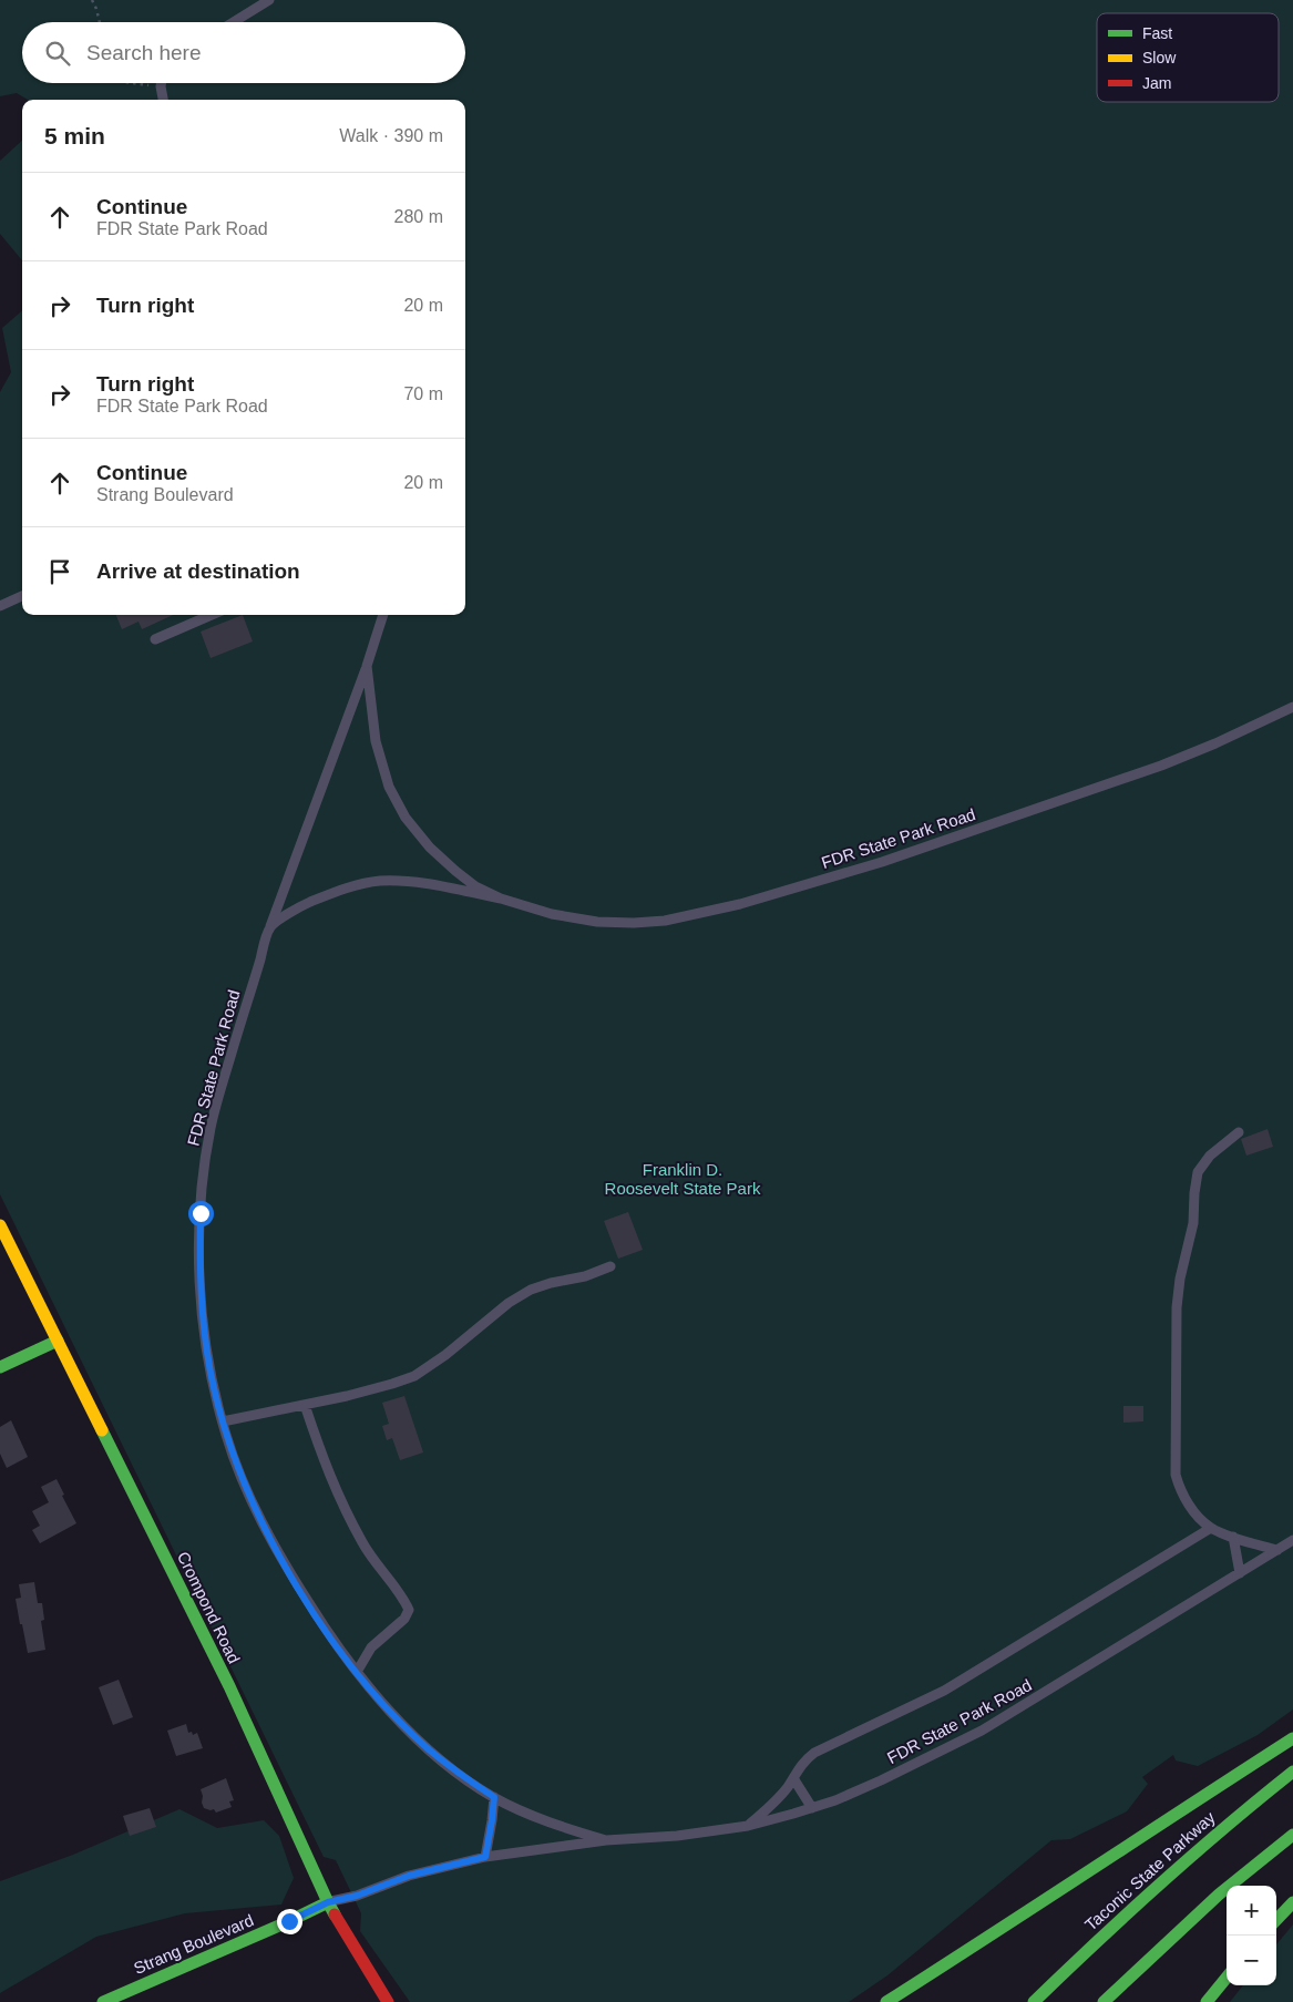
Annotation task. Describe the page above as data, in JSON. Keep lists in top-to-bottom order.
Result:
{
  "streets": {
    "main road": ["Crompond Road", "Taconic State Parkway", "Strang Boulevard"],
    "lane": ["FDR State Park Road"]
  },
  "crossings": [
    ["FDR State Park Road", "Crompond Road"],
    ["FDR State Park Road", "Strang Boulevard"],
    ["Crompond Road", "Strang Boulevard"]
  ],
  "parks": ["Franklin D. Roosevelt State Park"],
  "legend": ["Fast", "Slow", "Jam"],
  "page": {
    "search": "Search here",
    "heading": ["5 min", "Walk · 390 m"],
    "list": [
      ["Continue", "FDR State Park Road", "280 m"],
      ["Turn right", "20 m"],
      ["Turn right", "FDR State Park Road", "70 m"],
      ["Continue", "Strang Boulevard", "20 m"],
      "Arrive at destination"
    ],
    "map_buttons": ["+", "−"]
  }
}
